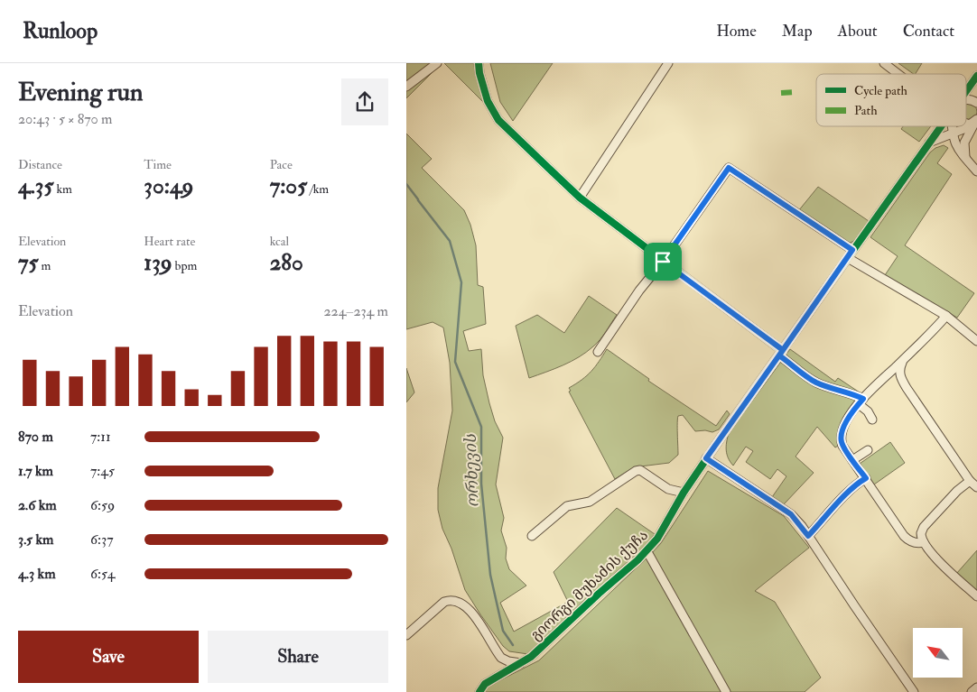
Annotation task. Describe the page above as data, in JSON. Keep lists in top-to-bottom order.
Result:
{
  "streets": {
    "street": ["გიორგი მუხაძის ქუჩა"]
  },
  "water": ["ორხევის"],
  "legend": ["Cycle path", "Path"],
  "north": "top left",
  "page": {
    "header": "Runloop",
    "nav": [
      "Home",
      "Map",
      "About",
      "Contact"
    ],
    "heading": ["Evening run", "20:43 · 5 × 870 m"],
    "stats": [
      ["Distance", "4.35 km"],
      ["Time", "30:49"],
      ["Pace", "7:05 /km"],
      ["Elevation", "75 m"],
      ["Heart rate", "139 bpm"],
      ["kcal", "280"]
    ],
    "chart": ["Elevation", "224–234 m"],
    "list": [
      {
        "name": "870 m",
        "note": "7:11"
      },
      {
        "name": "1.7 km",
        "note": "7:45"
      },
      {
        "name": "2.6 km",
        "note": "6:59"
      },
      {
        "name": "3.5 km",
        "note": "6:37"
      },
      {
        "name": "4.3 km",
        "note": "6:54"
      }
    ],
    "buttons": ["Save", "Share"]
  }
}
